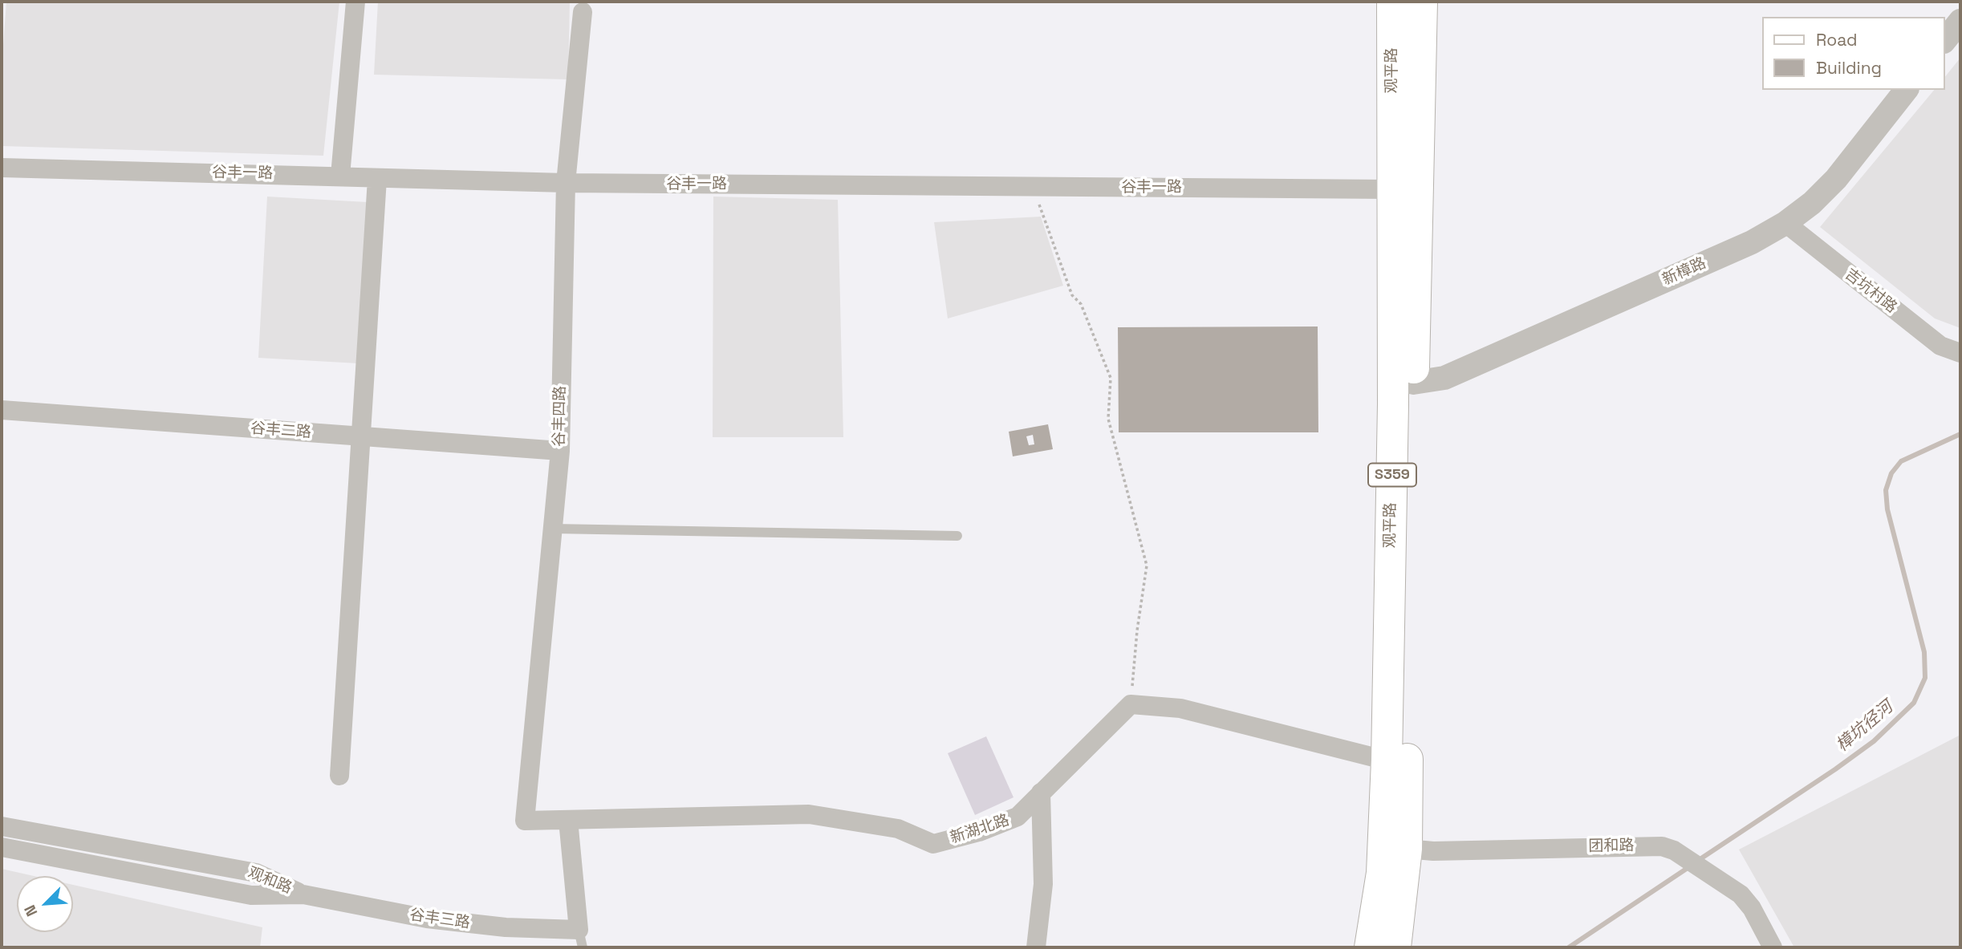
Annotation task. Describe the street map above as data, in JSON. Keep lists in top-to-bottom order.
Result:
{
  "streets": {
    "main road": ["观平路", "S359"],
    "street": [
      "谷丰一路",
      "新樟路",
      "吉坑村路",
      "谷丰四路",
      "谷丰二路",
      "新湖北路",
      "团和路",
      "观和路",
      "谷丰三路"
    ]
  },
  "crossings": [
    ["观平路", "谷丰一路"],
    ["观平路", "新樟路"],
    ["观平路", "团和路"],
    ["谷丰一路", "谷丰四路"],
    ["新樟路", "吉坑村路"],
    ["谷丰四路", "谷丰二路"],
    ["谷丰四路", "新湖北路"],
    ["观和路", "谷丰三路"]
  ],
  "water": ["樟坑径河"],
  "legend": ["Road", "Building"],
  "north": "bottom left"
}
